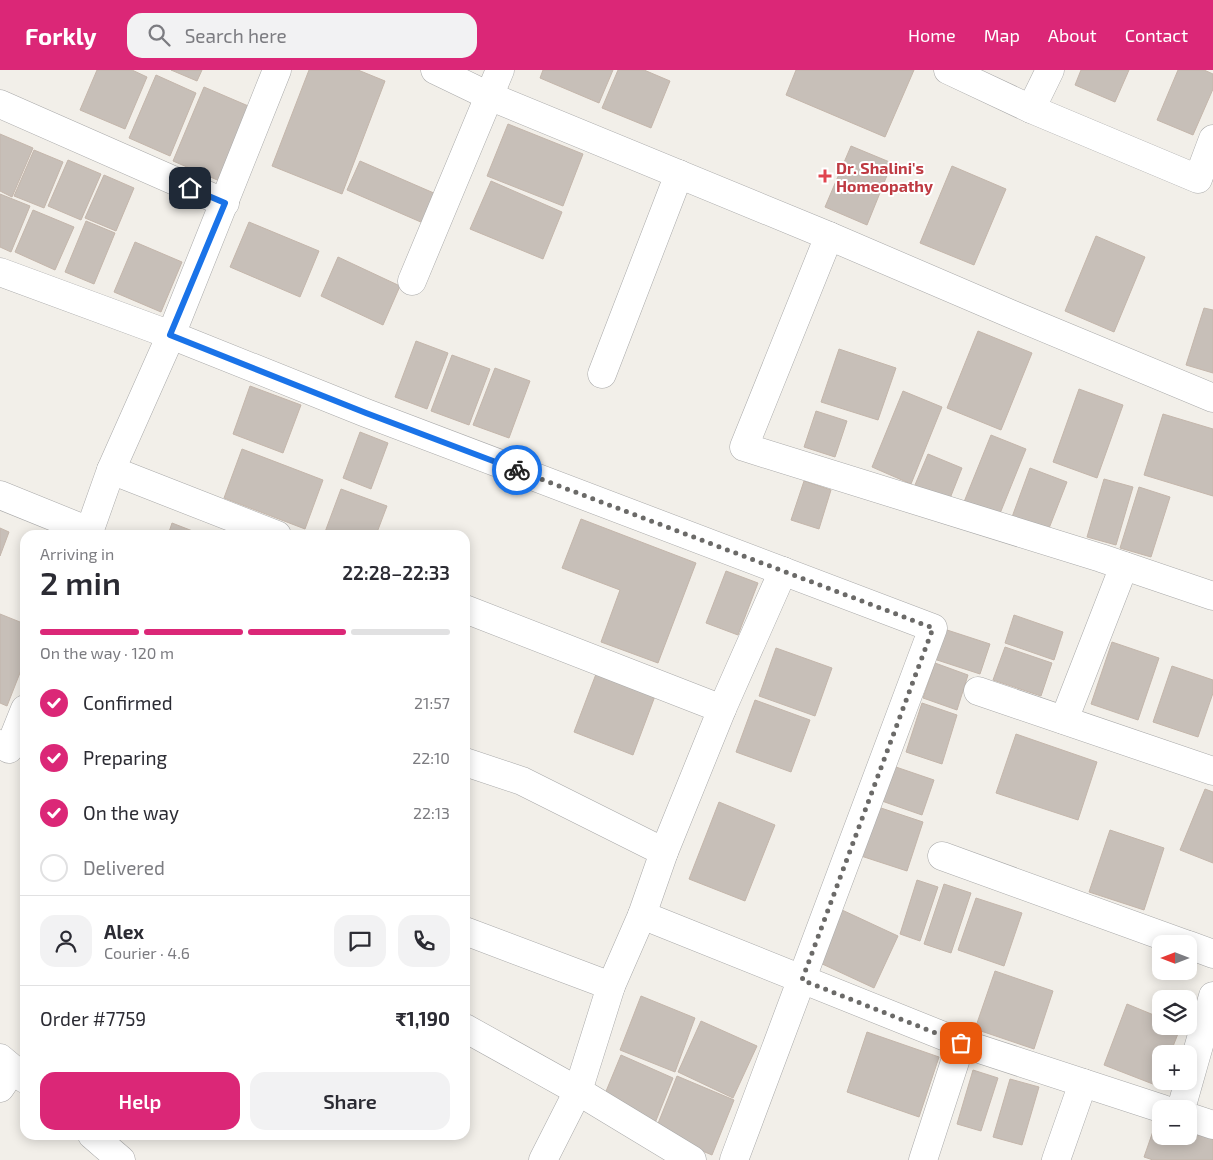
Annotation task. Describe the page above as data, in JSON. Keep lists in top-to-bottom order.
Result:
{
  "places": {
    "health": ["Dr. Shalini's Homeopathy"]
  },
  "north": "left",
  "page": {
    "header": "Forkly",
    "search": "Search here",
    "nav": [
      "Home",
      "Map",
      "About",
      "Contact"
    ],
    "heading": ["2 min", "Arriving in", "22:28–22:33"],
    "panel": [
      "Alex",
      "Courier · 4.6",
      "Order #7759",
      "₹1,190"
    ],
    "bar": "On the way · 120 m",
    "list": [
      ["Confirmed", "21:57"],
      ["Preparing", "22:10"],
      ["On the way", "22:13"],
      "Delivered"
    ],
    "map_buttons": ["+", "−"],
    "buttons": ["Help", "Share"]
  }
}
